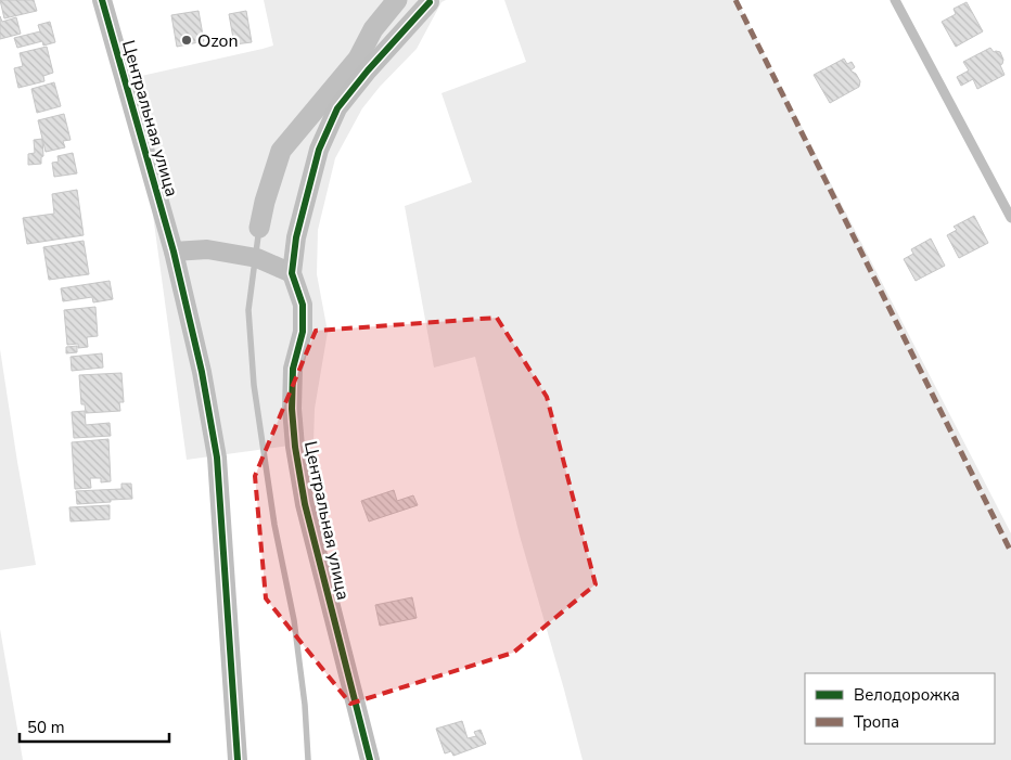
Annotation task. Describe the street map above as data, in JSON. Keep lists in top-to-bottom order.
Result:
{
  "streets": {
    "street": ["Центральная улица"]
  },
  "places": ["Ozon"],
  "legend": ["Велодорожка", "Тропа"],
  "scale_bar": "50 m"
}
